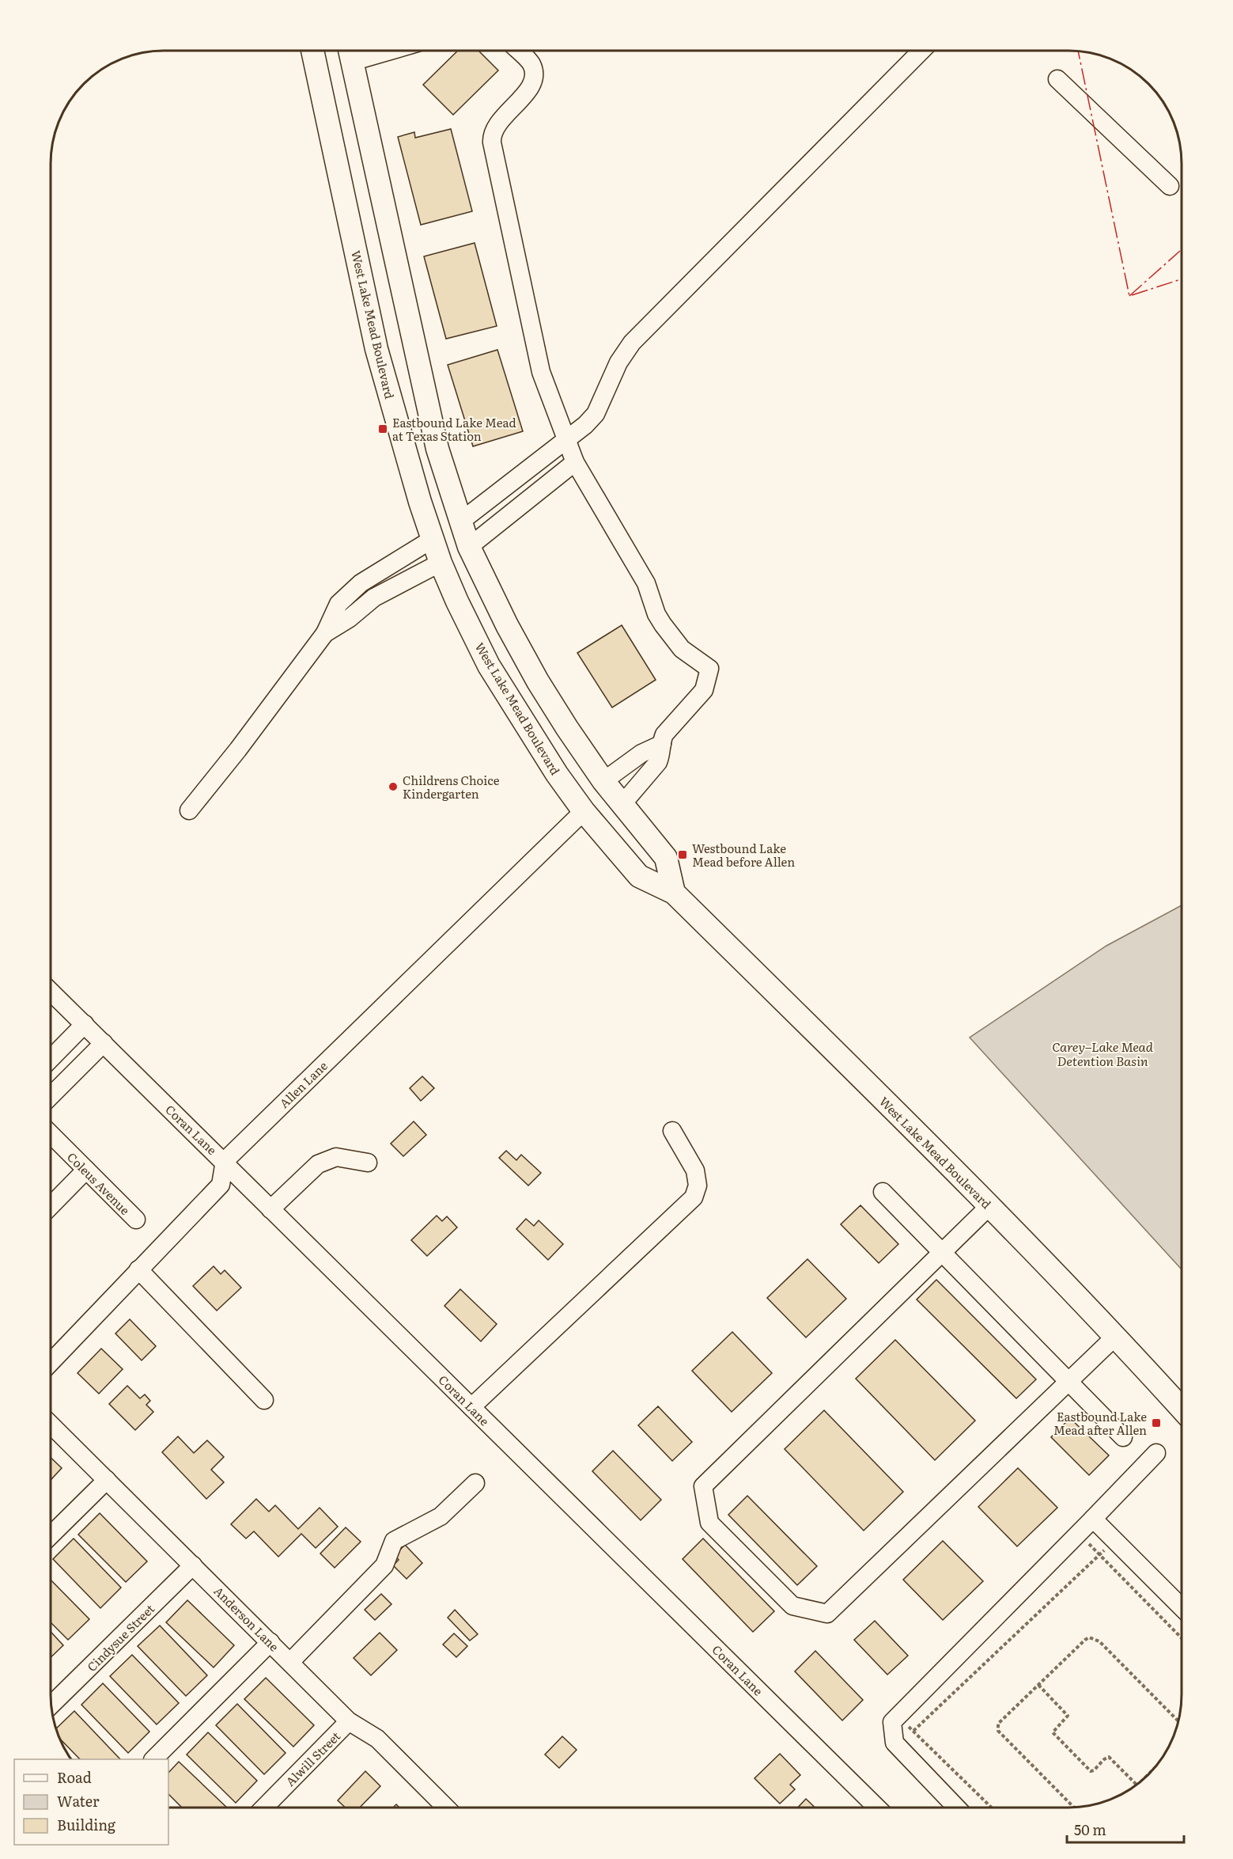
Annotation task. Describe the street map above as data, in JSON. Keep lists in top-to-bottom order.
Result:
{
  "streets": {
    "main road": ["West Lake Mead Boulevard"],
    "street": [
      "Allen Lane",
      "Coran Lane",
      "Coleus Avenue",
      "Anderson Lane",
      "Cindysue Street",
      "Alwill Street"
    ]
  },
  "crossings": [
    ["West Lake Mead Boulevard", "Allen Lane"],
    ["Allen Lane", "Coran Lane"],
    ["Anderson Lane", "Cindysue Street"],
    ["Anderson Lane", "Alwill Street"]
  ],
  "water": ["Carey–Lake Mead Detention Basin"],
  "places": {
    "transit": ["Eastbound Lake Mead at Texas Station", "Westbound Lake Mead before Allen", "Eastbound Lake Mead after Allen"],
    "other": ["Childrens Choice Kindergarten"]
  },
  "legend": ["Road", "Water", "Building"],
  "scale_bar": "50 m"
}
